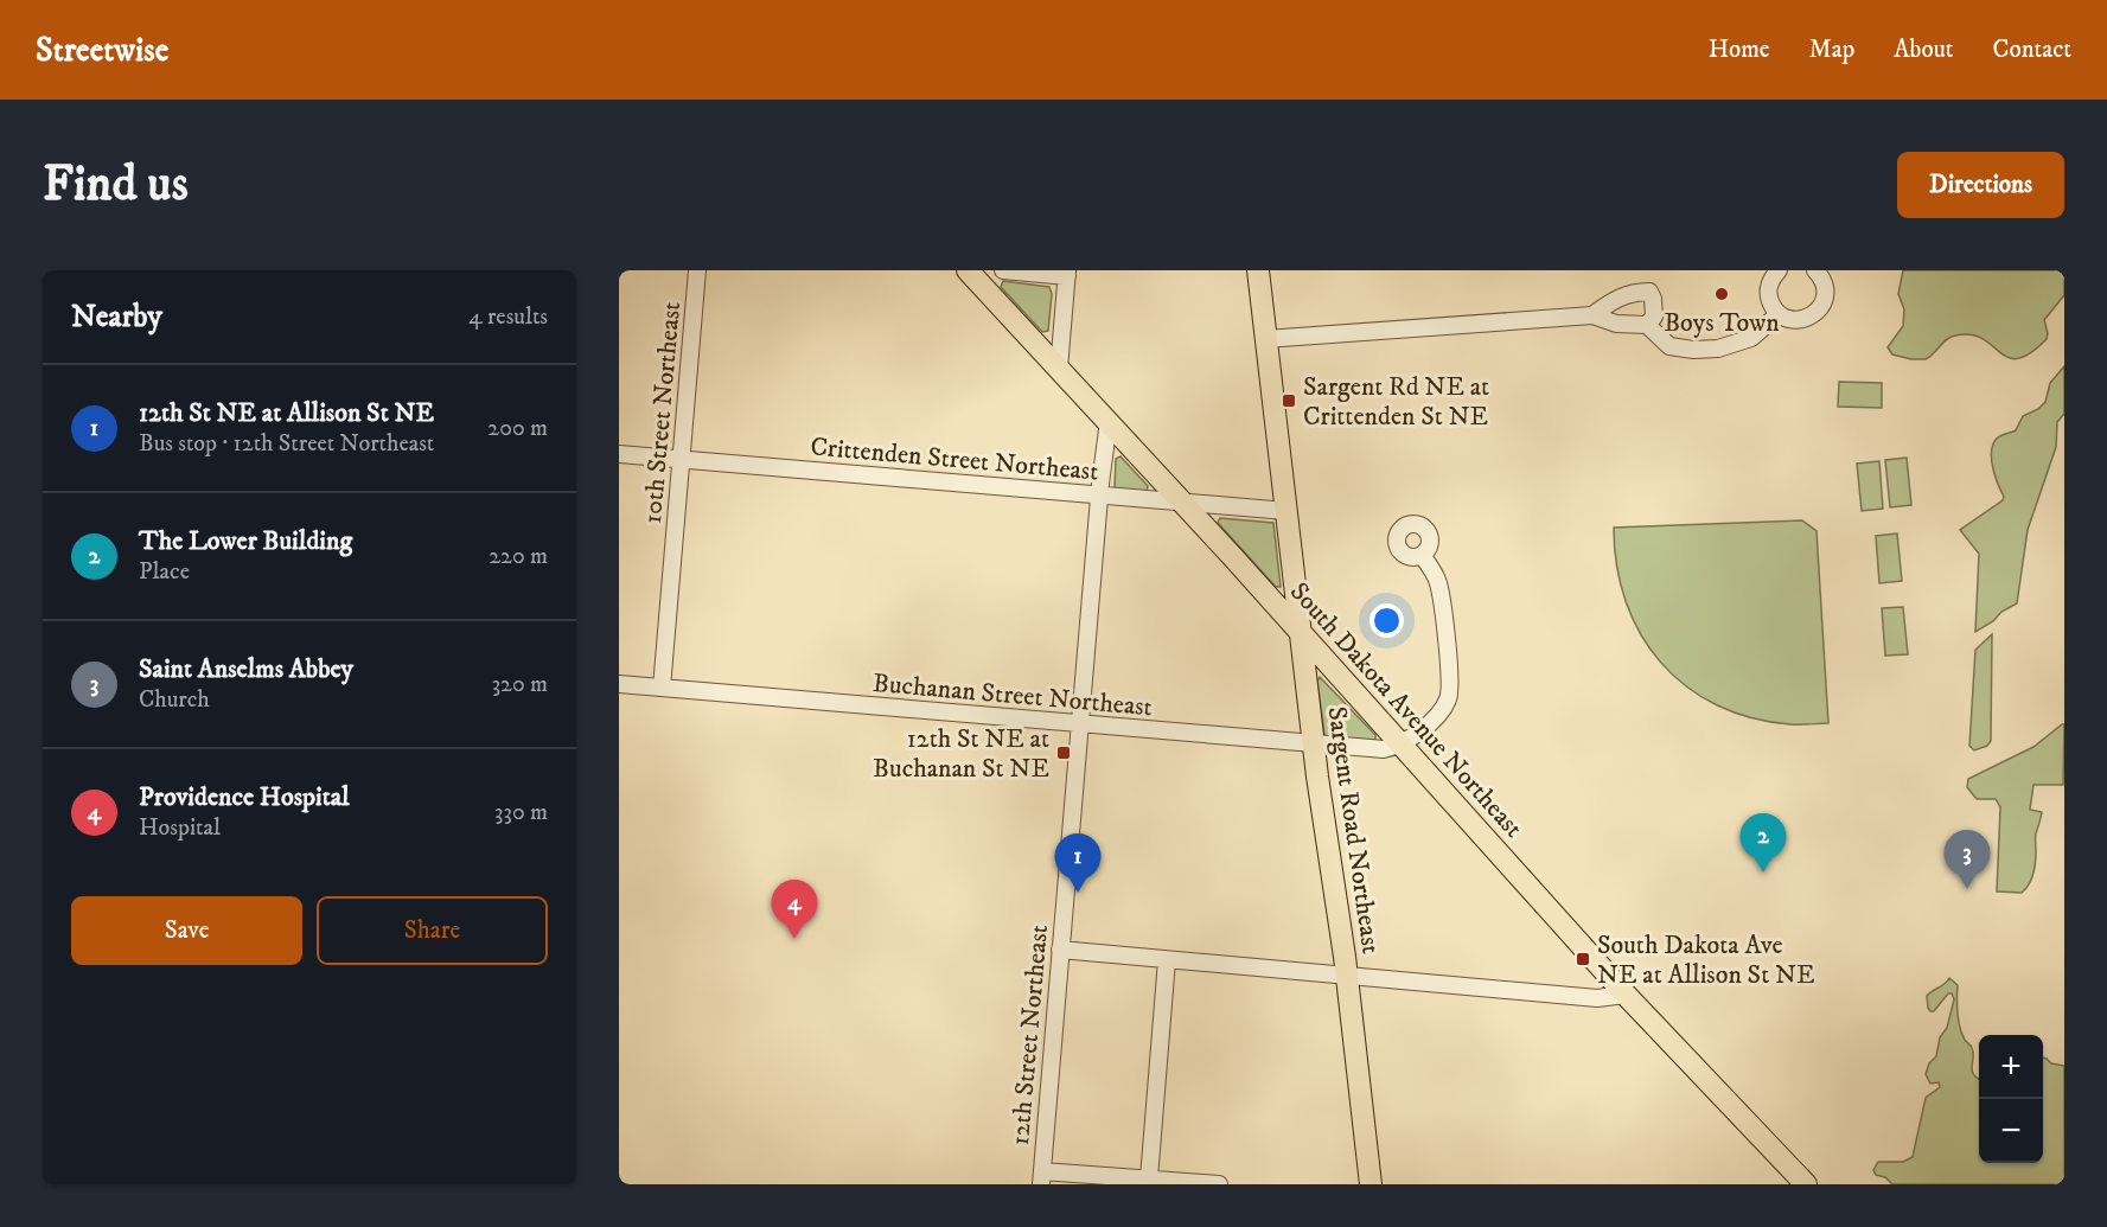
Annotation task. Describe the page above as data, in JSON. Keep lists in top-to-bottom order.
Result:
{
  "streets": {
    "main road": ["South Dakota Avenue Northeast", "Sargent Road Northeast"],
    "street": [
      "10th Street Northeast",
      "Crittenden Street Northeast",
      "Buchanan Street Northeast",
      "12th Street Northeast"
    ]
  },
  "crossings": [
    ["10th Street Northeast", "Crittenden Street Northeast"],
    ["10th Street Northeast", "Buchanan Street Northeast"],
    ["Crittenden Street Northeast", "South Dakota Avenue Northeast"],
    ["Crittenden Street Northeast", "Sargent Road Northeast"],
    ["Crittenden Street Northeast", "12th Street Northeast"],
    ["Buchanan Street Northeast", "South Dakota Avenue Northeast"],
    ["Buchanan Street Northeast", "Sargent Road Northeast"],
    ["Buchanan Street Northeast", "12th Street Northeast"],
    ["South Dakota Avenue Northeast", "Sargent Road Northeast"],
    ["South Dakota Avenue Northeast", "12th Street Northeast"]
  ],
  "places": {
    "other": ["Boys Town"],
    "transit": ["Sargent Rd NE at Crittenden St NE", "12th St NE at Buchanan St NE", "South Dakota Ave NE at Allison St NE"]
  },
  "page": {
    "header": "Streetwise",
    "nav": [
      "Home",
      "Map",
      "About",
      "Contact"
    ],
    "buttons": [
      "Directions",
      ["Save", "Share"]
    ],
    "title": "Find us",
    "heading": ["Nearby", "4 results"],
    "list": [
      {
        "mark": "1",
        "name": "12th St NE at Allison St NE",
        "note": "Bus stop · 12th Street Northeast",
        "value": "200 m"
      },
      {
        "mark": "2",
        "name": "The Lower Building",
        "note": "Place",
        "value": "220 m"
      },
      {
        "mark": "3",
        "name": "Saint Anselms Abbey",
        "note": "Church",
        "value": "320 m"
      },
      {
        "mark": "4",
        "name": "Providence Hospital",
        "note": "Hospital",
        "value": "330 m"
      }
    ],
    "pins": [
      "2",
      "3",
      "1",
      "4"
    ],
    "map_buttons": ["+", "−"]
  }
}
